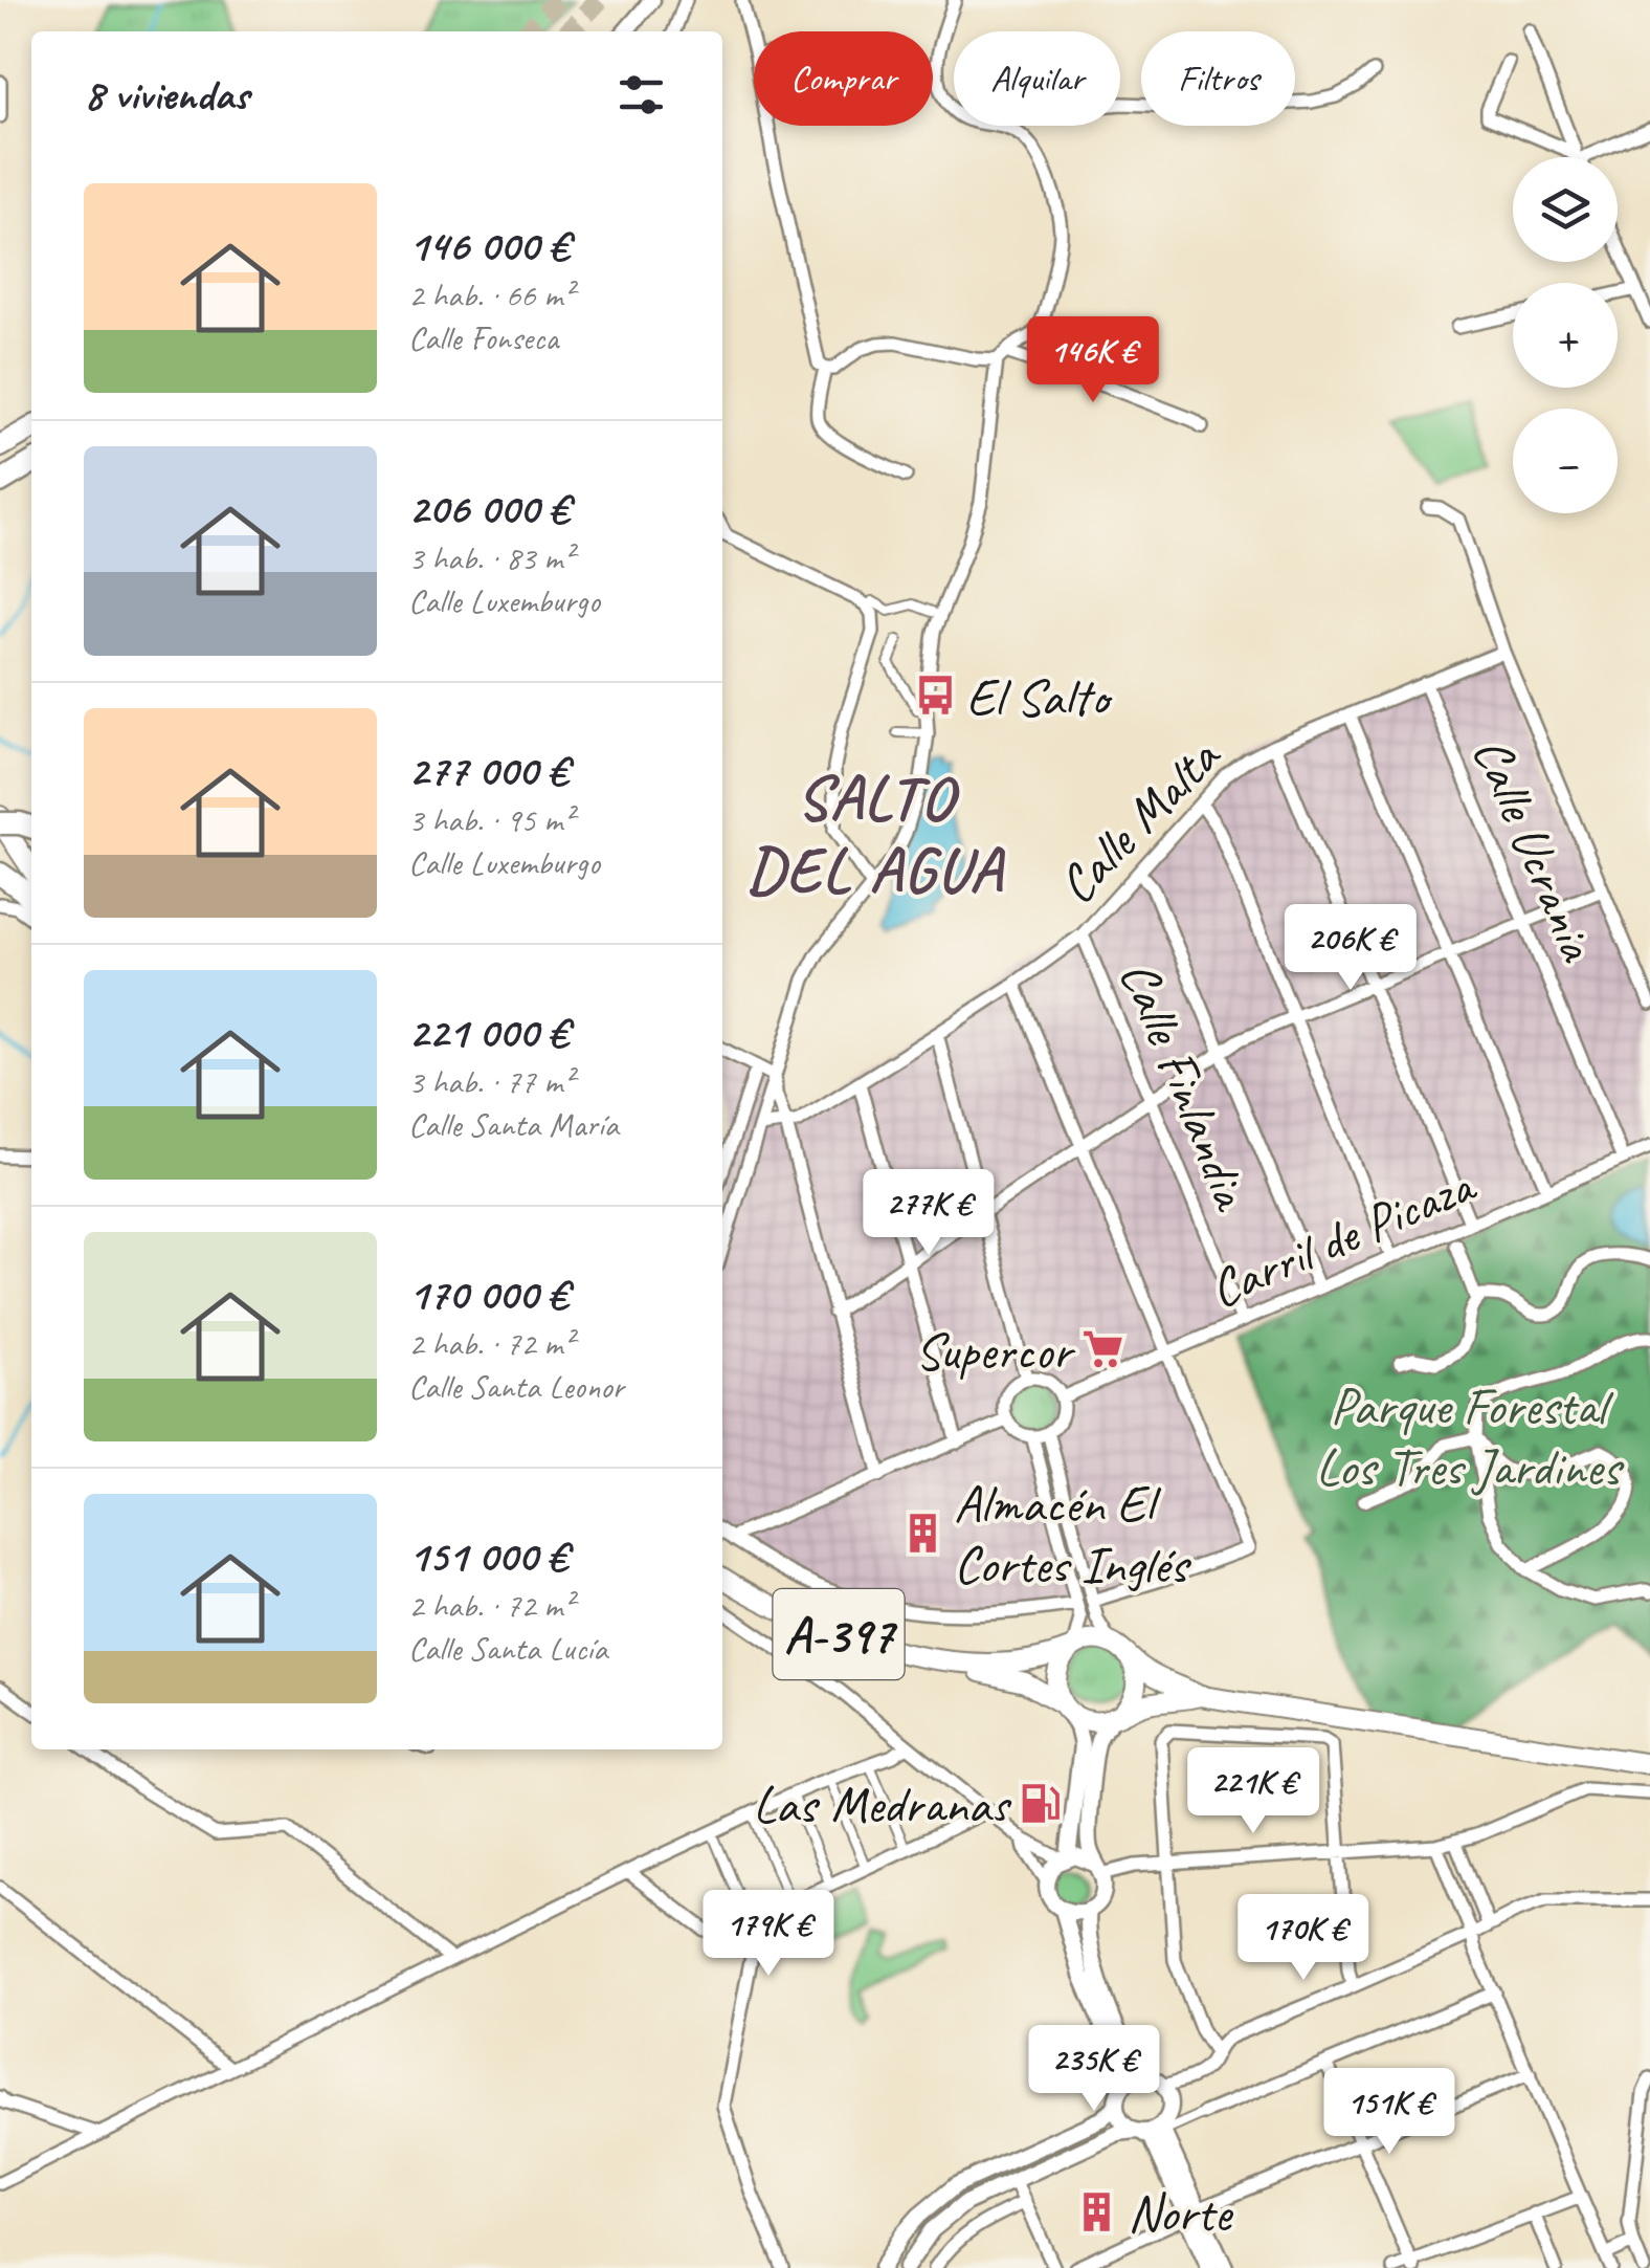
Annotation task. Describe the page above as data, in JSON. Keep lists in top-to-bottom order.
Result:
{
  "streets": {
    "main road": ["A-397"],
    "street": [
      "Calle Malta",
      "Calle Ucrania",
      "Calle Finlandia",
      "Carril de Picaza"
    ]
  },
  "crossings": [
    ["Calle Malta", "Calle Ucrania"],
    ["Calle Malta", "Calle Finlandia"],
    ["Calle Ucrania", "Carril de Picaza"],
    ["Calle Finlandia", "Carril de Picaza"]
  ],
  "districts": ["SALTO DEL AGUA"],
  "parks": ["Parque Forestal Los Tres Jardines"],
  "places": {
    "bus stop": ["El Salto"],
    "supermarket": ["Supercor"],
    "building": ["Almacén El Cortes Inglés", "Norte"],
    "fuel station": ["Las Medranas"]
  },
  "page": {
    "chip": ["Comprar", "Alquilar", "Filtros"],
    "heading": "8 viviendas",
    "map_buttons": ["+", "−"],
    "list": [
      {
        "name": "146 000 €",
        "note": "2 hab. · 66 m² · Calle Fonseca"
      },
      {
        "name": "206 000 €",
        "note": "3 hab. · 83 m² · Calle Luxemburgo"
      },
      {
        "name": "277 000 €",
        "note": "3 hab. · 95 m² · Calle Luxemburgo"
      },
      {
        "name": "221 000 €",
        "note": "3 hab. · 77 m² · Calle Santa María"
      },
      {
        "name": "170 000 €",
        "note": "2 hab. · 72 m² · Calle Santa Leonor"
      },
      {
        "name": "151 000 €",
        "note": "2 hab. · 72 m² · Calle Santa Lucía"
      }
    ],
    "price": [
      "146K €",
      "206K €",
      "277K €",
      "221K €",
      "179K €",
      "170K €",
      "235K €",
      "151K €"
    ]
  }
}
